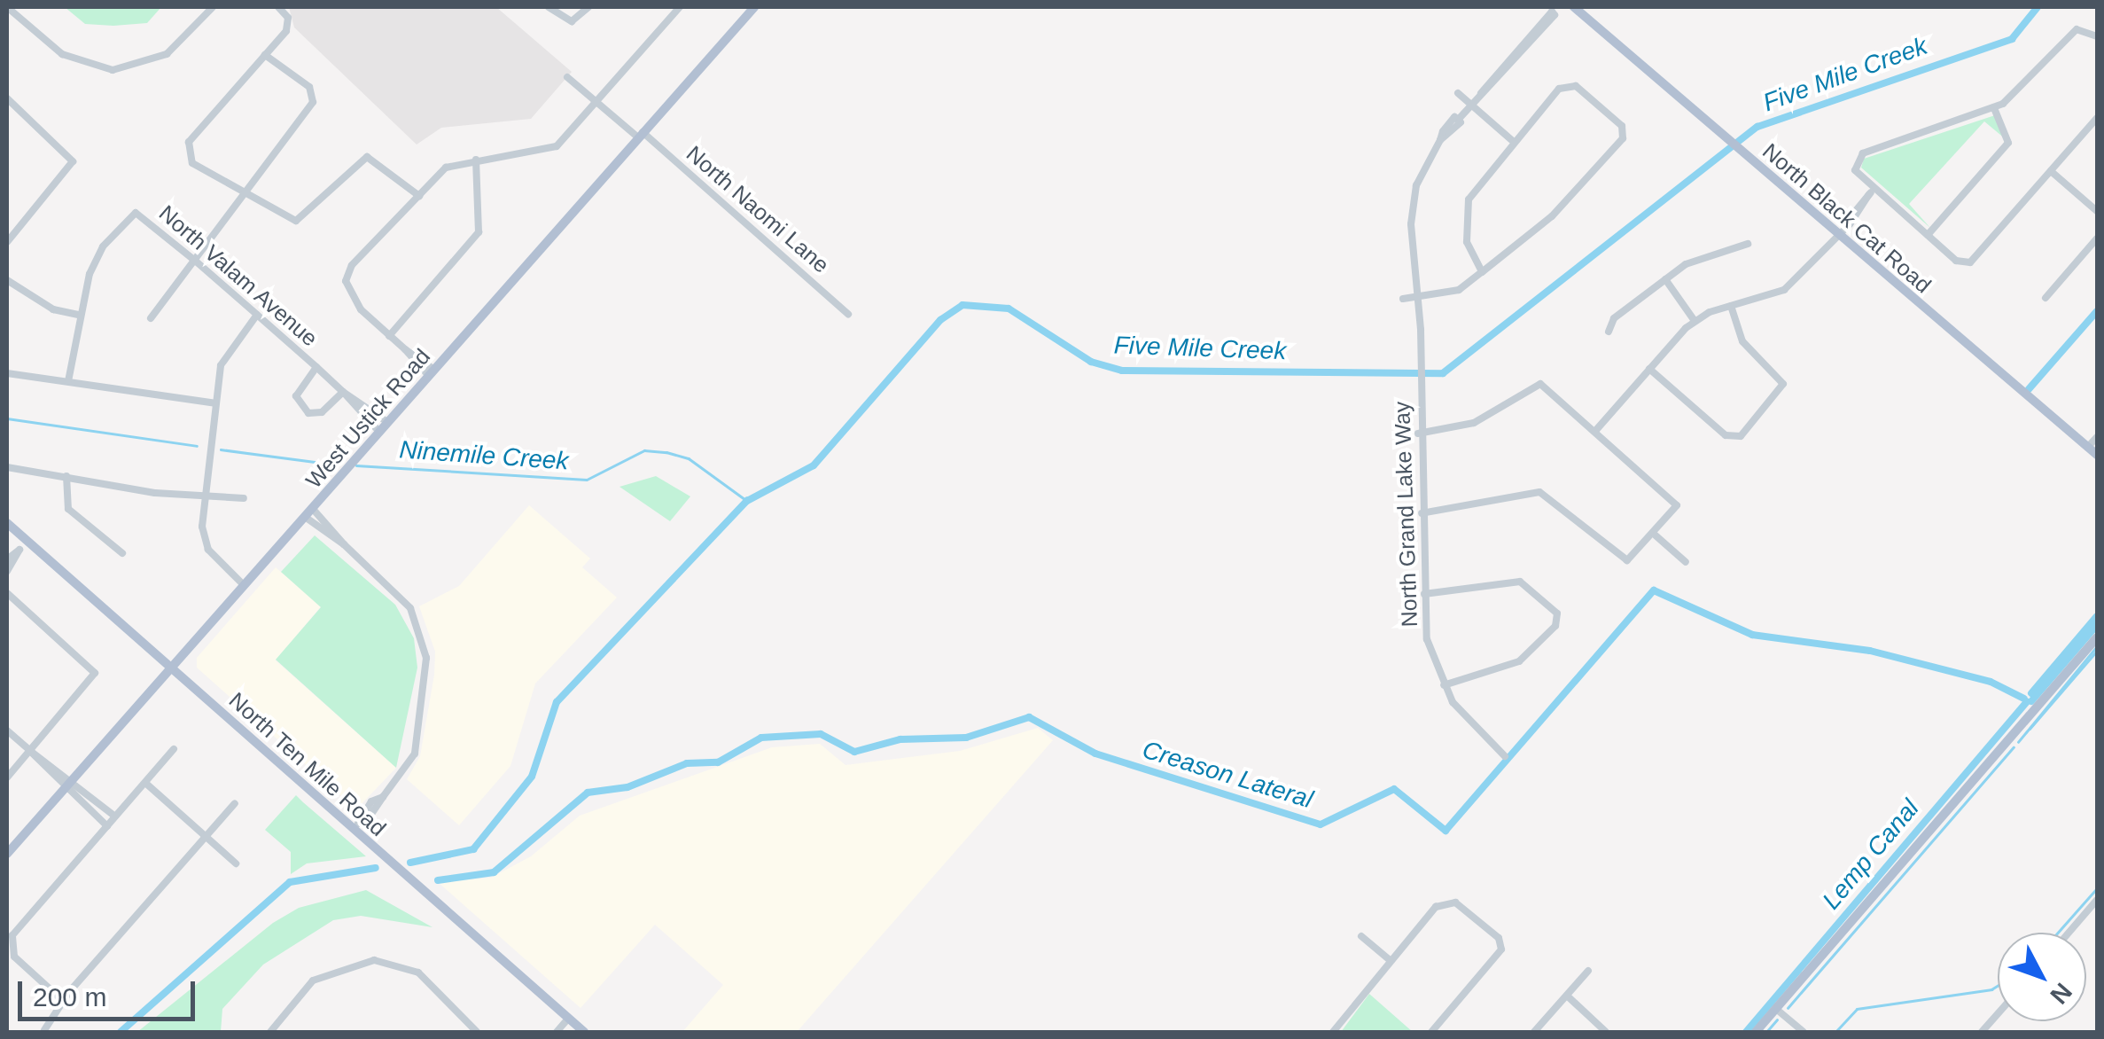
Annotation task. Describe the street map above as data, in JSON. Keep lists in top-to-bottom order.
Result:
{
  "streets": {
    "main road": ["North Black Cat Road", "West Ustick Road", "North Ten Mile Road"],
    "street": ["North Naomi Lane", "North Valam Avenue", "North Grand Lake Way"]
  },
  "crossings": [
    ["North Naomi Lane", "West Ustick Road"],
    ["North Valam Avenue", "West Ustick Road"],
    ["West Ustick Road", "North Ten Mile Road"]
  ],
  "water": [
    "Five Mile Creek",
    "Ninemile Creek",
    "Creason Lateral",
    "Lemp Canal"
  ],
  "scale_bar": "200 m",
  "north": "bottom right"
}
